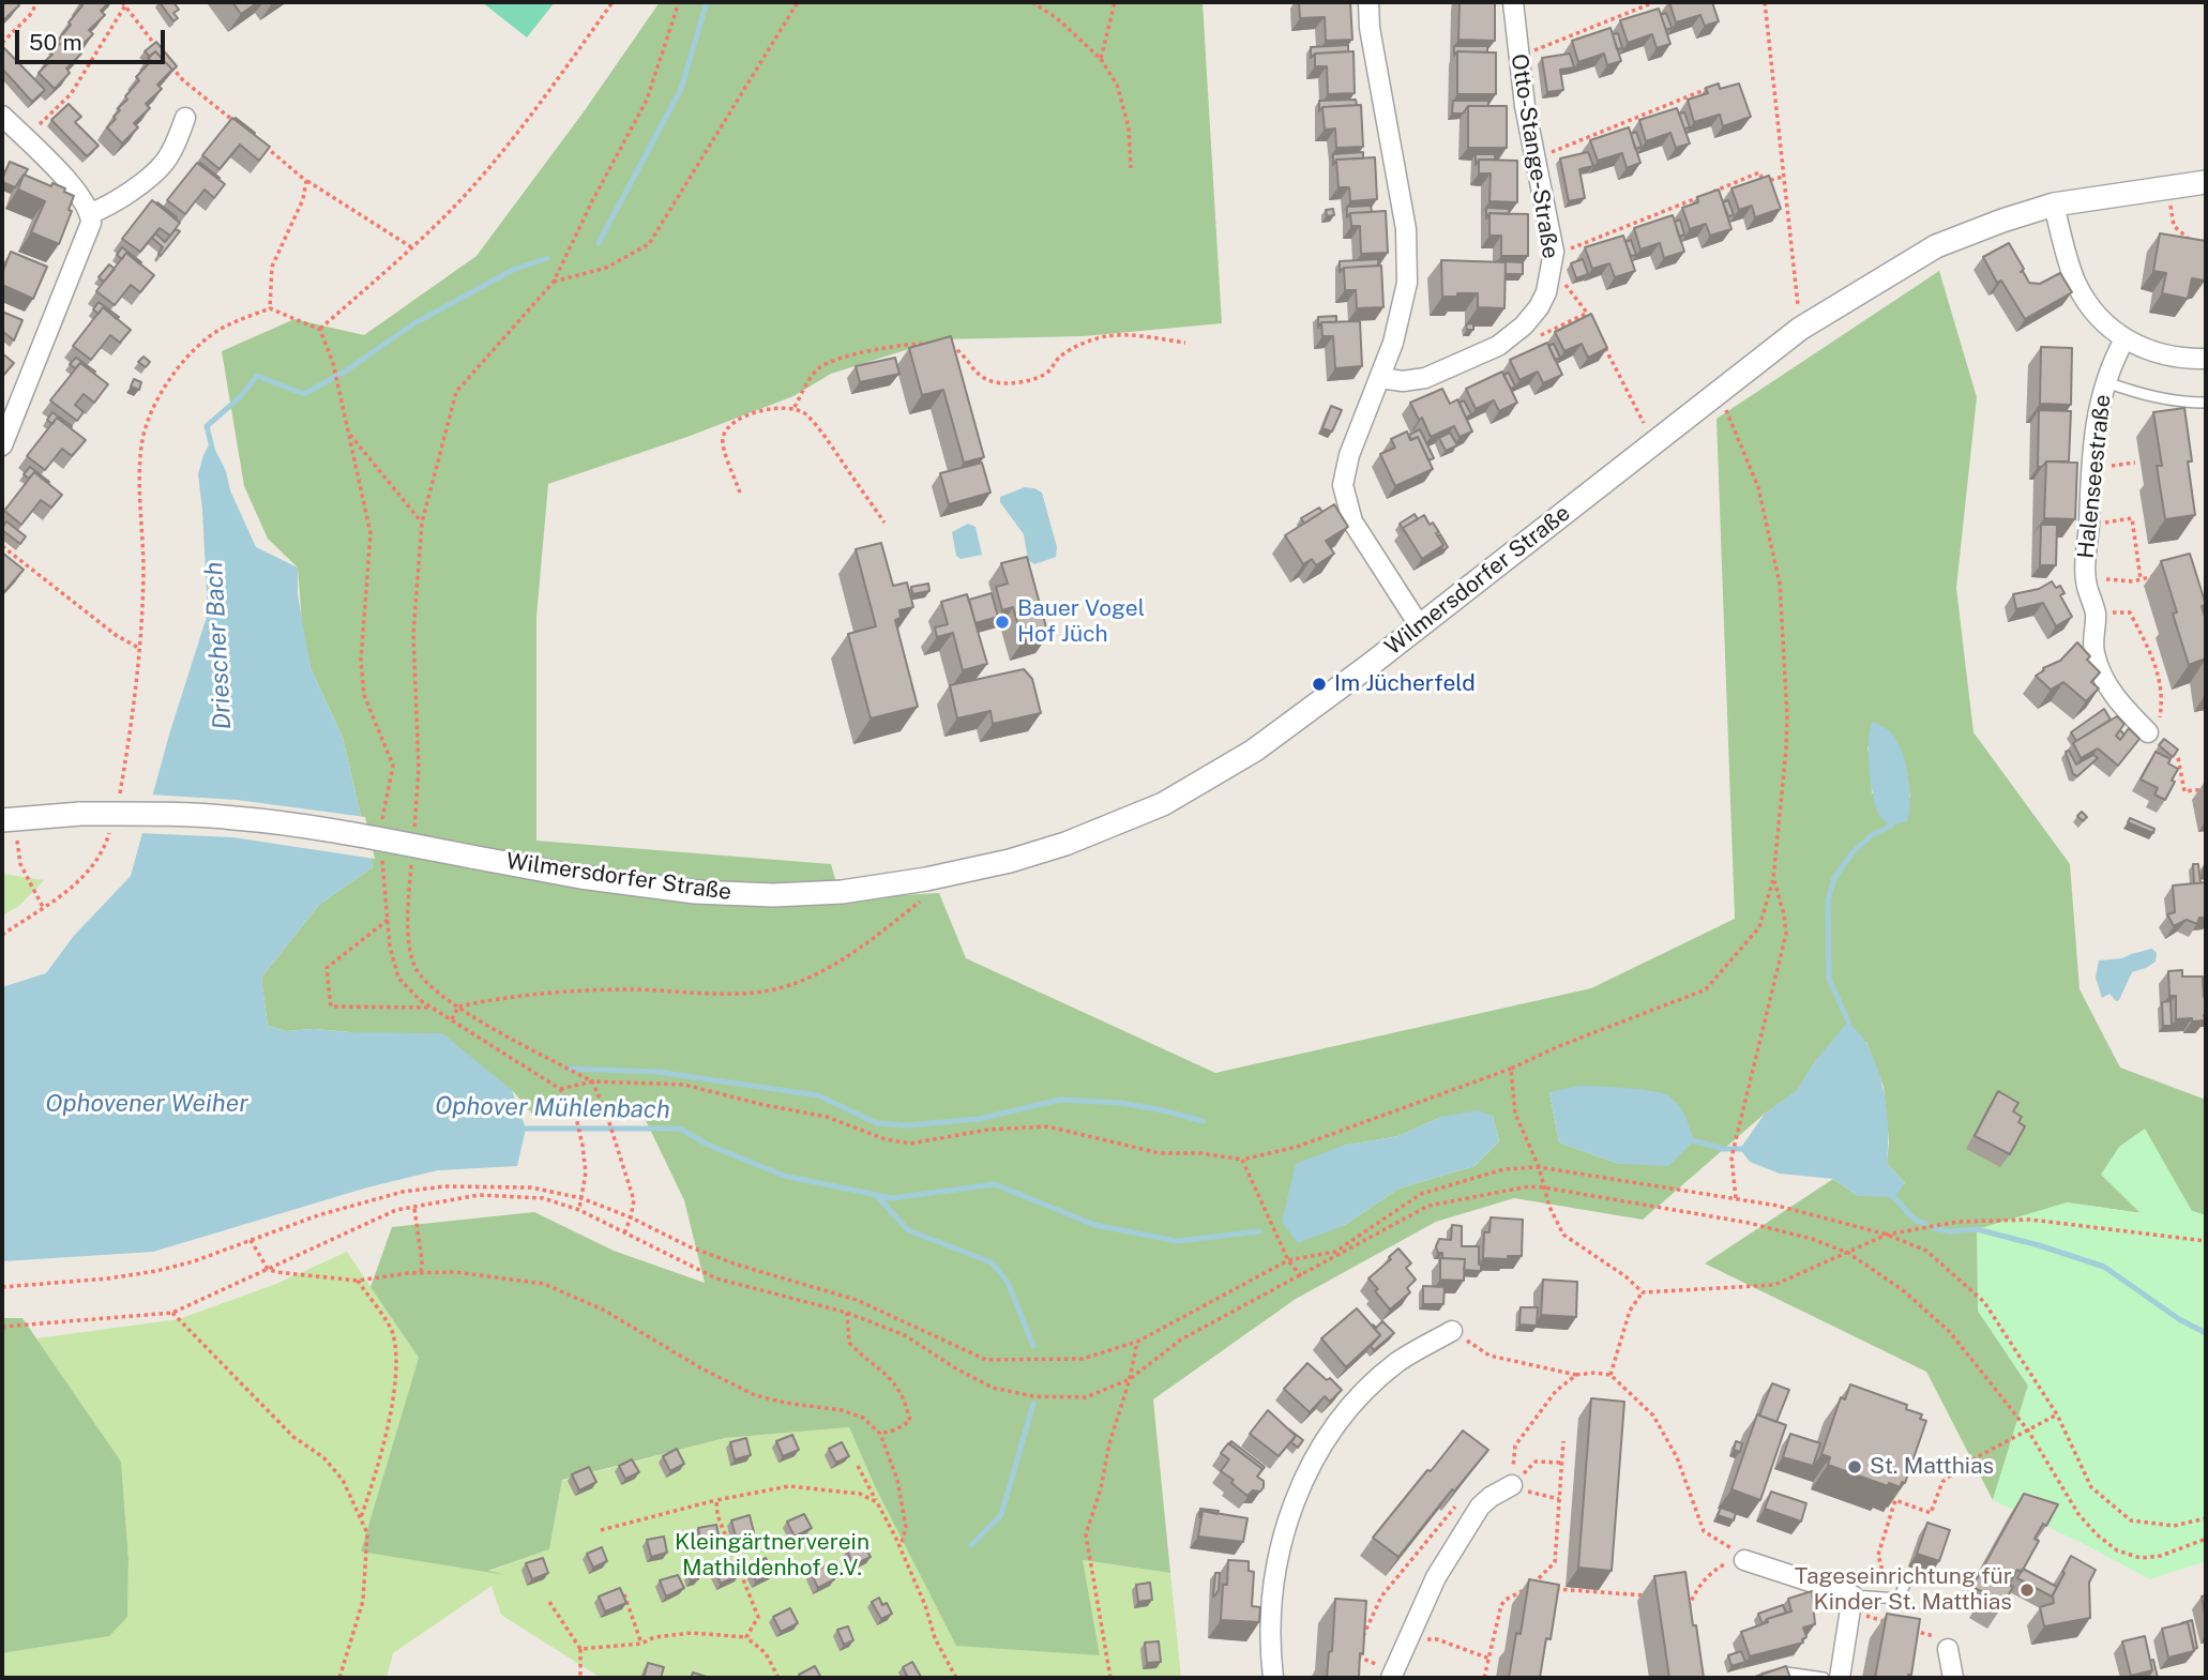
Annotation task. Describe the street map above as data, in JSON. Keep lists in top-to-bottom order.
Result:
{
  "streets": {
    "street": ["Otto-Stange-Straße", "Halenseestraße", "Wilmersdorfer Straße"]
  },
  "water": ["Driescher Bach", "Ophovener Weiher", "Ophover Mühlenbach"],
  "parks": ["Kleingärtnerverein Mathildenhof e.V."],
  "places": [
    "Bauer Vogel Hof Jüch",
    "Im Jücherfeld",
    "St. Matthias",
    "Tageseinrichtung für Kinder St. Matthias"
  ],
  "scale_bar": "50 m"
}
